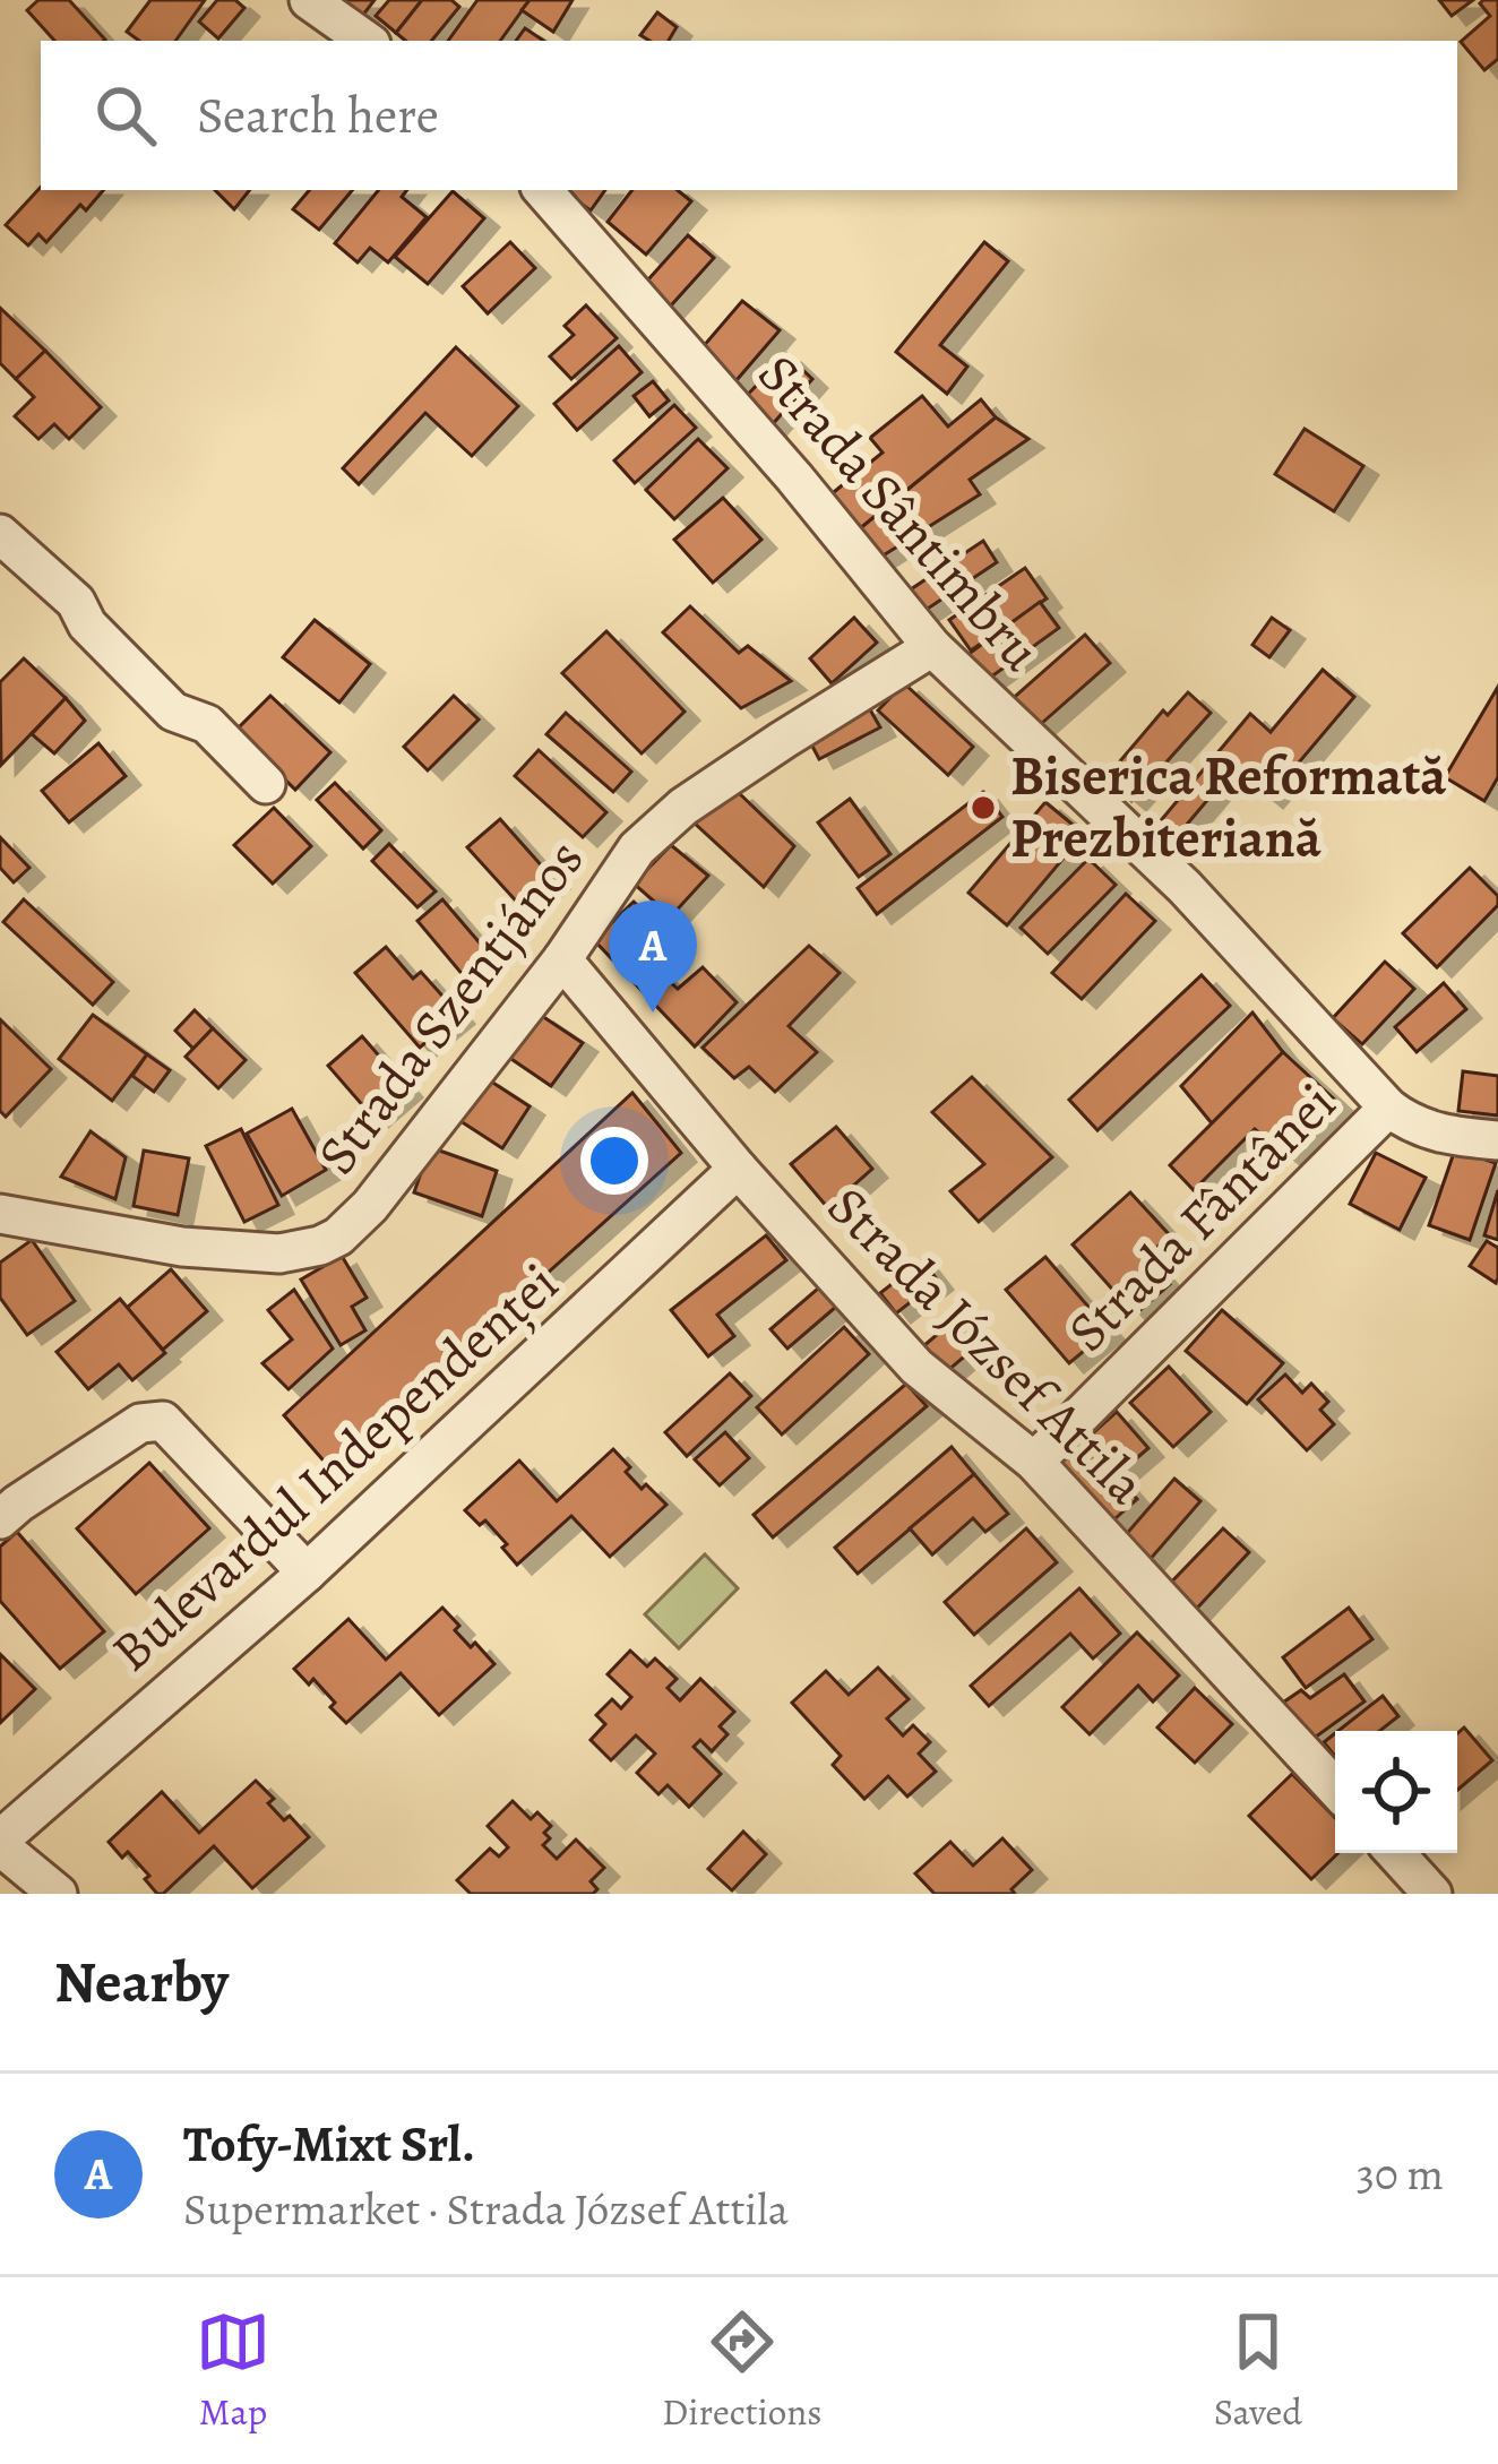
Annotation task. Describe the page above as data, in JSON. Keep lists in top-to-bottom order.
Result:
{
  "streets": {
    "street": [
      "Strada Sântimbru",
      "Strada Szentjános",
      "Strada Fântânei",
      "Strada József Attila",
      "Bulevardul Independenței"
    ]
  },
  "crossings": [
    ["Strada Sântimbru", "Strada Szentjános"],
    ["Strada Sântimbru", "Strada Fântânei"],
    ["Strada Szentjános", "Strada József Attila"],
    ["Strada Fântânei", "Strada József Attila"],
    ["Strada József Attila", "Bulevardul Independenței"]
  ],
  "places": ["Biserica Reformată Prezbiteriană"],
  "page": {
    "search": "Search here",
    "pins": "A",
    "heading": "Nearby",
    "list": [
      {
        "mark": "A",
        "name": "Tofy-Mixt Srl.",
        "note": "Supermarket · Strada József Attila",
        "value": "30 m"
      }
    ],
    "nav": ["Map", "Directions", "Saved"]
  }
}
